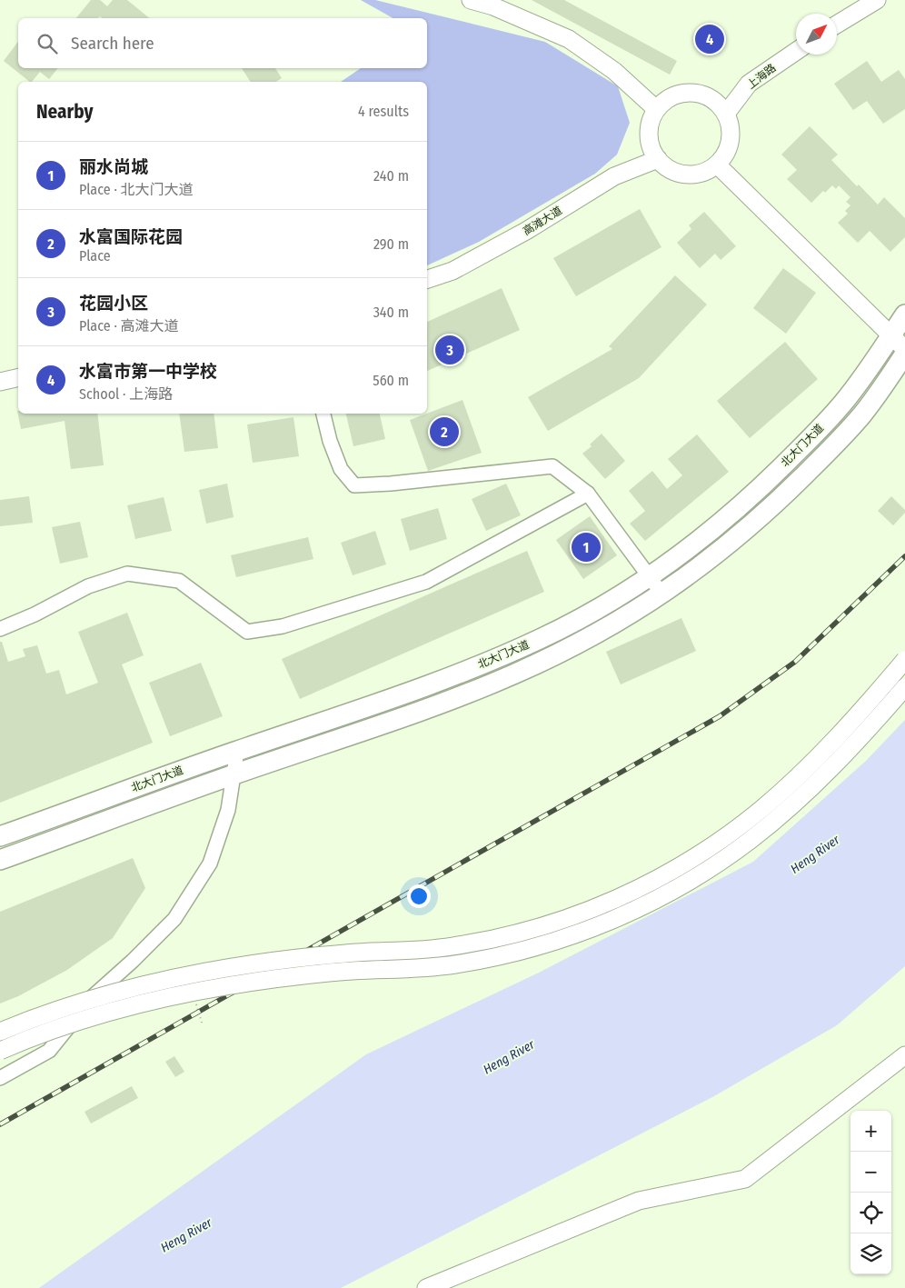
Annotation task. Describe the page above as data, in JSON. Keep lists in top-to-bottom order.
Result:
{
  "streets": {
    "highway": ["北大门大道"],
    "main road": ["上海路", "高滩大道"]
  },
  "crossings": [
    ["上海路", "高滩大道"]
  ],
  "water": ["Heng River"],
  "north": "top right",
  "page": {
    "search": "Search here",
    "pins": [
      "4",
      "3",
      "2",
      "1"
    ],
    "heading": ["Nearby", "4 results"],
    "list": [
      {
        "mark": "1",
        "name": "丽水尚城",
        "note": "Place · 北大门大道",
        "value": "240 m"
      },
      {
        "mark": "2",
        "name": "水富国际花园",
        "note": "Place",
        "value": "290 m"
      },
      {
        "mark": "3",
        "name": "花园小区",
        "note": "Place · 高滩大道",
        "value": "340 m"
      },
      {
        "mark": "4",
        "name": "水富市第一中学校",
        "note": "School · 上海路",
        "value": "560 m"
      }
    ],
    "map_buttons": ["+", "−"]
  }
}
